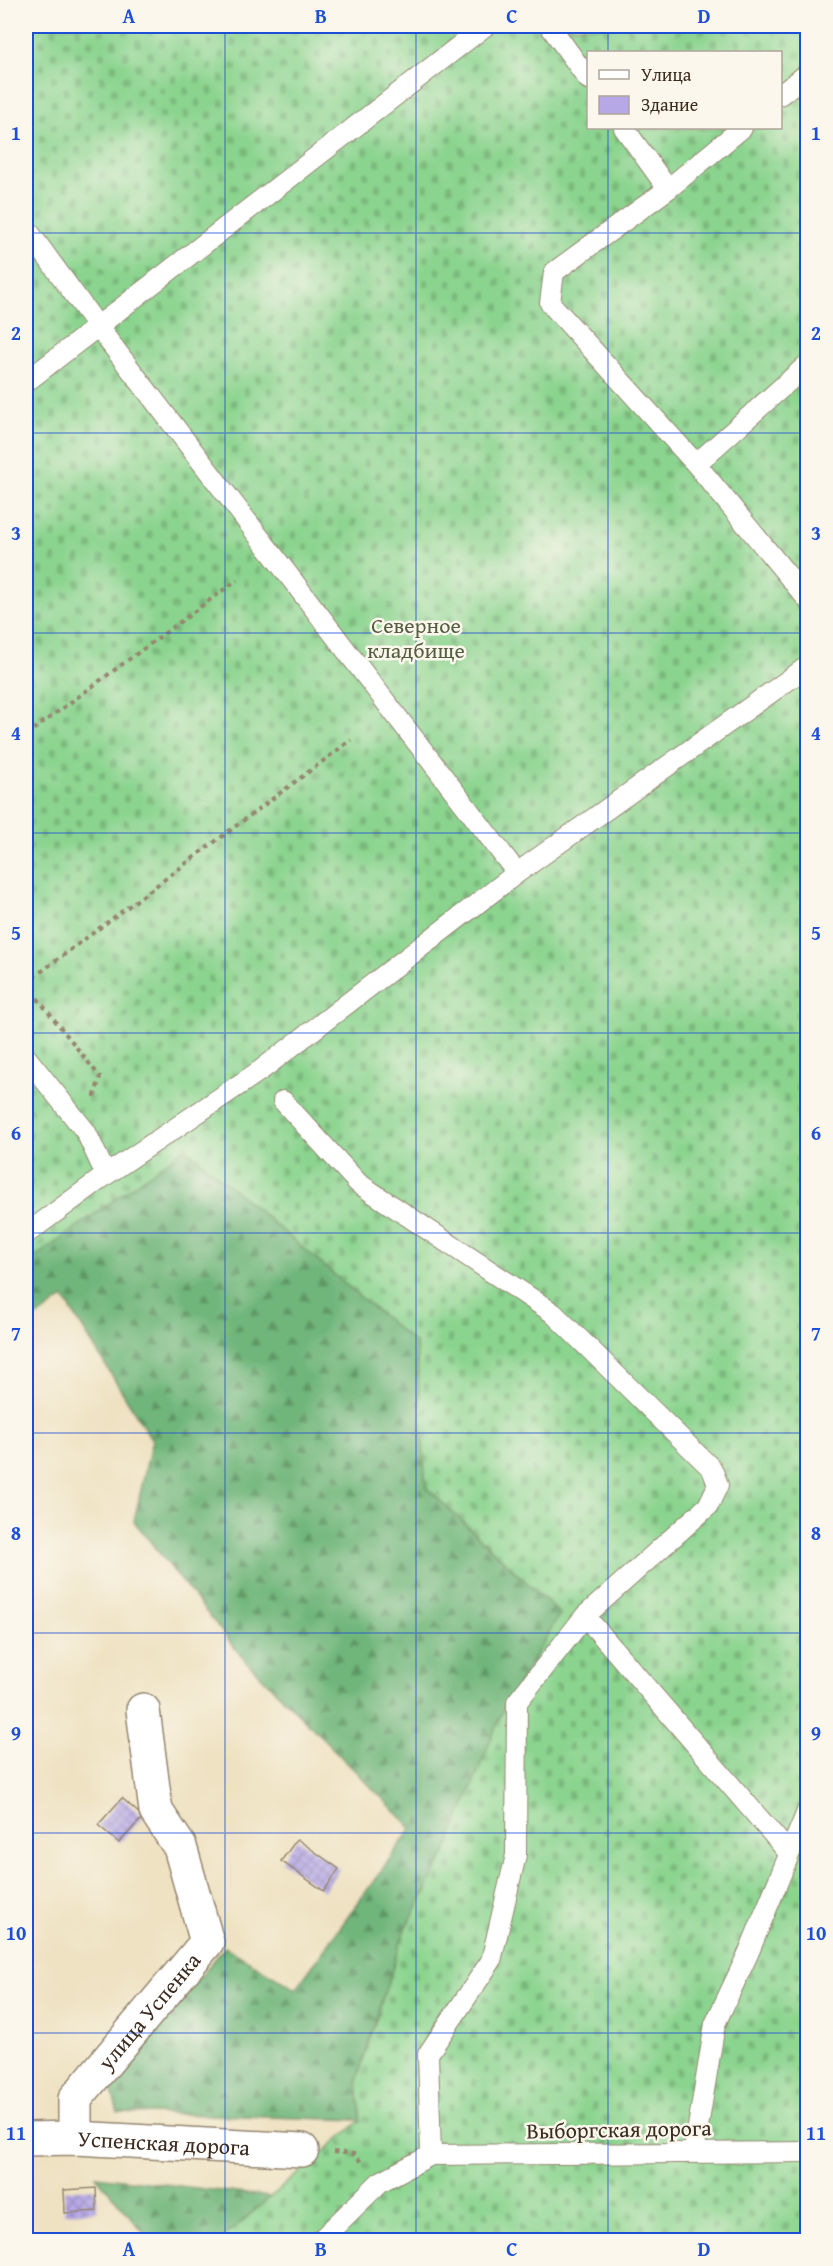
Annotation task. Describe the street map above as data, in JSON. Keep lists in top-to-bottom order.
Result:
{
  "streets": {
    "street": ["улица Успенка", "Успенская дорога"],
    "lane": ["Выборгская дорога"]
  },
  "crossings": [
    ["улица Успенка", "Успенская дорога"]
  ],
  "parks": ["Северное кладбище"],
  "legend": ["Улица", "Здание"],
  "grid": {
    "columns": [
      "A",
      "B",
      "C",
      "D"
    ],
    "rows": [
      "1",
      "2",
      "3",
      "4",
      "5",
      "6",
      "7",
      "8",
      "9",
      "10",
      "11"
    ]
  }
}
